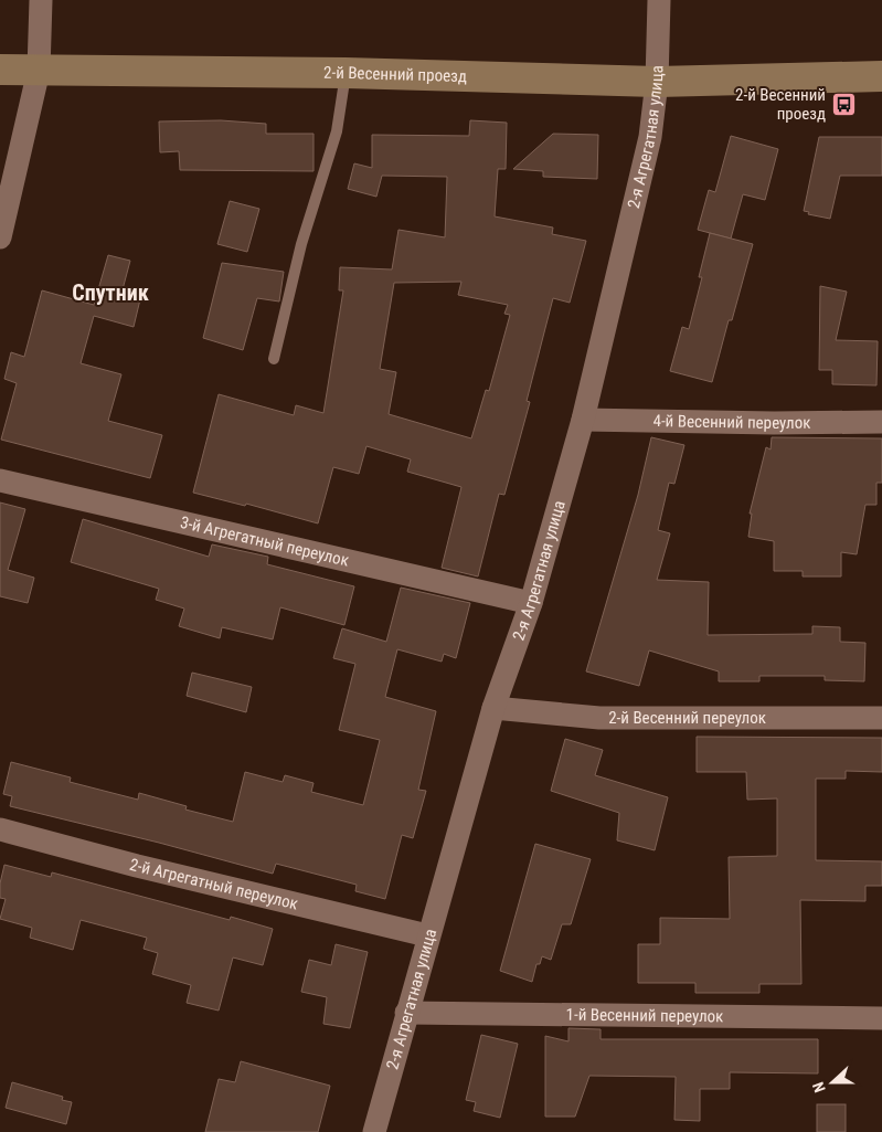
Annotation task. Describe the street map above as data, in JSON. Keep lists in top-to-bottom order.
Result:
{
  "streets": {
    "street": [
      "2-й Весенний проезд",
      "2-я Агрегатная улица",
      "4-й Весенний переулок",
      "3-й Агрегатный переулок",
      "2-й Весенний переулок",
      "2-й Агрегатный переулок",
      "1-й Весенний переулок"
    ]
  },
  "crossings": [
    ["2-й Весенний проезд", "2-я Агрегатная улица"],
    ["2-я Агрегатная улица", "4-й Весенний переулок"],
    ["2-я Агрегатная улица", "3-й Агрегатный переулок"],
    ["2-я Агрегатная улица", "2-й Весенний переулок"],
    ["2-я Агрегатная улица", "2-й Агрегатный переулок"],
    ["2-я Агрегатная улица", "1-й Весенний переулок"]
  ],
  "districts": ["Спутник"],
  "places": {
    "bus stop": ["2-й Весенний проезд"]
  },
  "north": "left"
}
